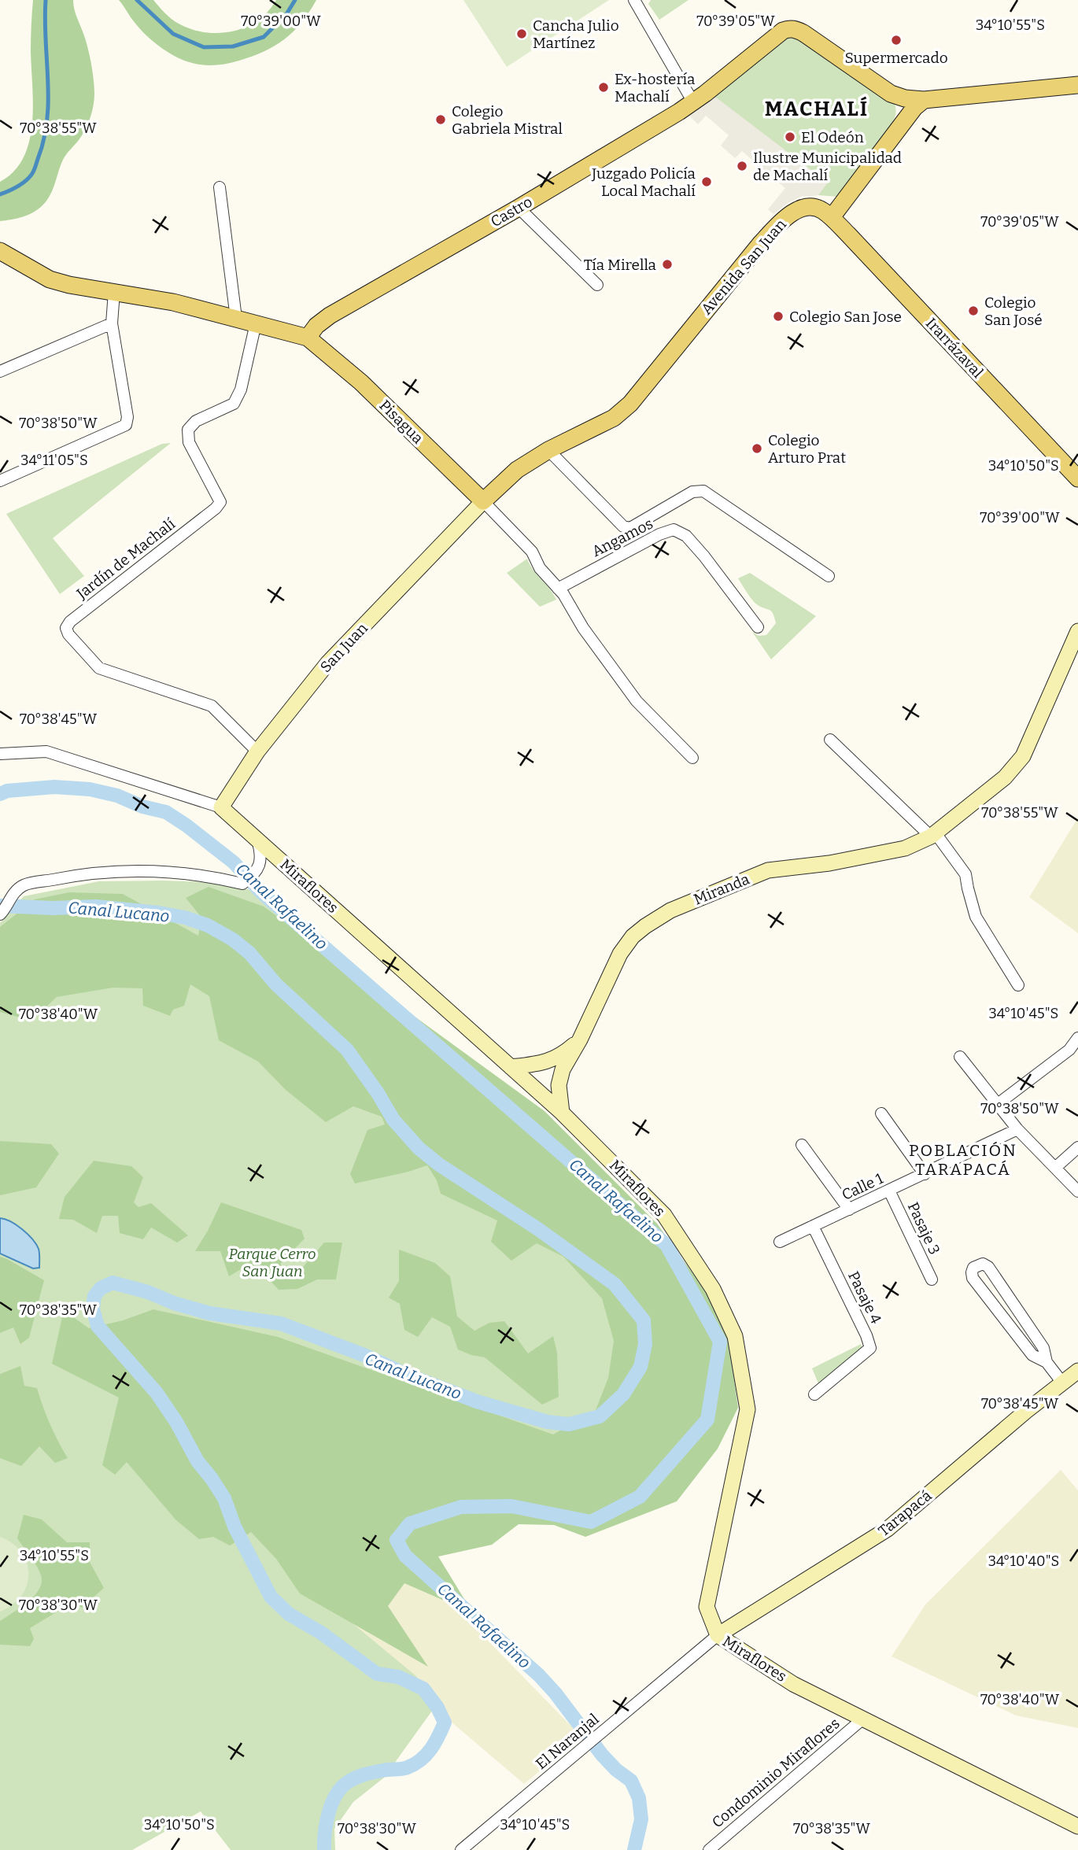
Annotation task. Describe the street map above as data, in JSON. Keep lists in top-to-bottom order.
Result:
{
  "streets": {
    "main road": [
      "Castro",
      "Avenida San Juan",
      "Irarrázaval",
      "Pisagua"
    ],
    "street": [
      "Angamos",
      "Jardín de Machalí",
      "San Juan",
      "Miraflores",
      "Miranda",
      "Calle 1",
      "Pasaje 3",
      "Pasaje 4",
      "Tarapacá",
      "El Naranjal",
      "Condominio Miraflores"
    ]
  },
  "crossings": [
    ["Castro", "Pisagua"],
    ["Avenida San Juan", "Irarrázaval"],
    ["Avenida San Juan", "Pisagua"],
    ["Avenida San Juan", "San Juan"],
    ["Pisagua", "Angamos"],
    ["Pisagua", "Jardín de Machalí"],
    ["Pisagua", "San Juan"],
    ["Jardín de Machalí", "San Juan"],
    ["San Juan", "Miraflores"],
    ["Miraflores", "Miranda"],
    ["Miraflores", "Tarapacá"],
    ["Miraflores", "El Naranjal"],
    ["Miraflores", "Condominio Miraflores"],
    ["Calle 1", "Pasaje 3"],
    ["Calle 1", "Pasaje 4"],
    ["Tarapacá", "El Naranjal"]
  ],
  "districts": ["MACHALÍ", "POBLACIÓN TARAPACÁ"],
  "water": ["Canal Rafaelino", "Canal Lucano"],
  "parks": ["Parque Cerro San Juan"],
  "places": [
    "Cancha Julio Martínez",
    "Supermercado",
    "Ex-hostería Machalí",
    "Colegio Gabriela Mistral",
    "El Odeón",
    "Ilustre Municipalidad de Machalí",
    "Juzgado Policía Local Machalí",
    "Tía Mirella",
    "Colegio San José",
    "Colegio San Jose",
    "Colegio Arturo Prat"
  ],
  "coordinates": [
    "70°39'00\"W",
    "70°39'05\"W",
    "34°10'55\"S",
    "70°38'55\"W",
    "70°38'50\"W",
    "34°11'05\"S",
    "34°10'50\"S",
    "70°38'45\"W",
    "34°10'45\"S",
    "70°38'40\"W",
    "70°38'35\"W",
    "34°10'40\"S",
    "70°38'30\"W"
  ]
}
